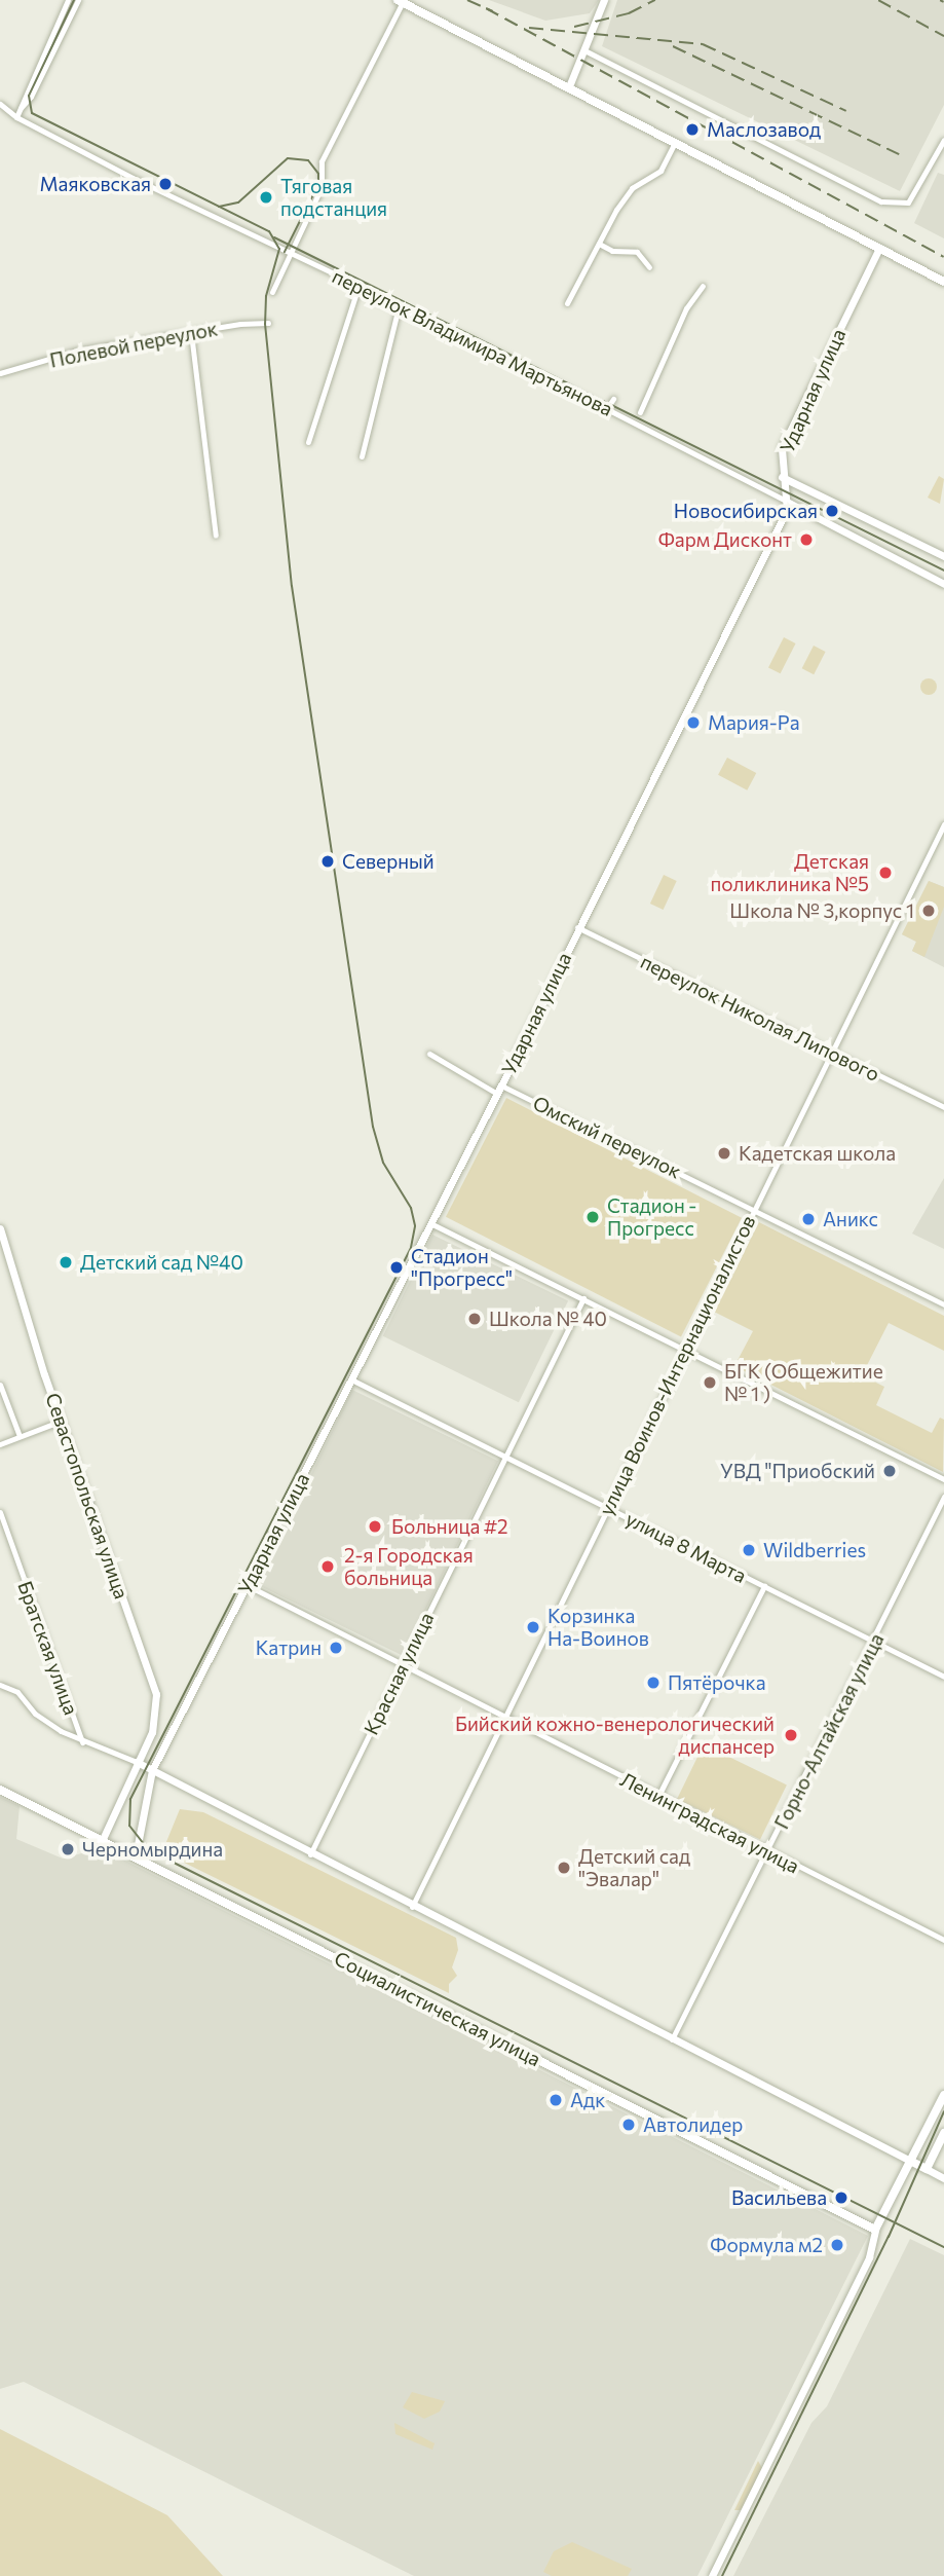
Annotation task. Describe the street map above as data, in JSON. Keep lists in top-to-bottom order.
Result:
{
  "streets": {
    "main road": ["Социалистическая улица"],
    "street": [
      "переулок Владимира Мартьянова",
      "Полевой переулок",
      "Ударная улица",
      "переулок Николая Липового",
      "Омский переулок",
      "улица Воинов-Интернационалистов",
      "Севастопольская улица",
      "улица 8 Марта",
      "Братская улица",
      "Красная улица",
      "Горно-Алтайская улица",
      "Ленинградская улица"
    ]
  },
  "crossings": [
    ["переулок Владимира Мартьянова", "Ударная улица"],
    ["Ударная улица", "переулок Николая Липового"],
    ["Ударная улица", "Омский переулок"],
    ["Ударная улица", "улица 8 Марта"],
    ["Ударная улица", "Ленинградская улица"],
    ["Ударная улица", "Социалистическая улица"],
    ["переулок Николая Липового", "улица Воинов-Интернационалистов"],
    ["Омский переулок", "улица Воинов-Интернационалистов"],
    ["улица Воинов-Интернационалистов", "улица 8 Марта"],
    ["улица Воинов-Интернационалистов", "Ленинградская улица"],
    ["Севастопольская улица", "Социалистическая улица"],
    ["улица 8 Марта", "Красная улица"],
    ["улица 8 Марта", "Горно-Алтайская улица"],
    ["Красная улица", "Ленинградская улица"],
    ["Горно-Алтайская улица", "Ленинградская улица"]
  ],
  "places": [
    "Маслозавод",
    "Маяковская",
    "Тяговая подстанция",
    "Новосибирская",
    "Фарм Дисконт",
    "Мария-Ра",
    "Северный",
    "Детская поликлиника №5",
    "Школа № 3,корпус 1",
    "Кадетская школа",
    "Стадион - Прогресс",
    "Аникс",
    "Детский сад №40",
    "Стадион \"Прогресс\"",
    "Школа № 40",
    "БГК (Общежитие № 1 )",
    "УВД \"Приобский",
    "Больница #2",
    "Wildberries",
    "2-я Городская больница",
    "Корзинка На-Воинов",
    "Катрин",
    "Пятёрочка",
    "Бийский кожно-венерологический диспансер",
    "Черномырдина",
    "Детский сад \"Эвалар\"",
    "Адк",
    "Автолидер",
    "Васильева",
    "Формула м2"
  ]
}
